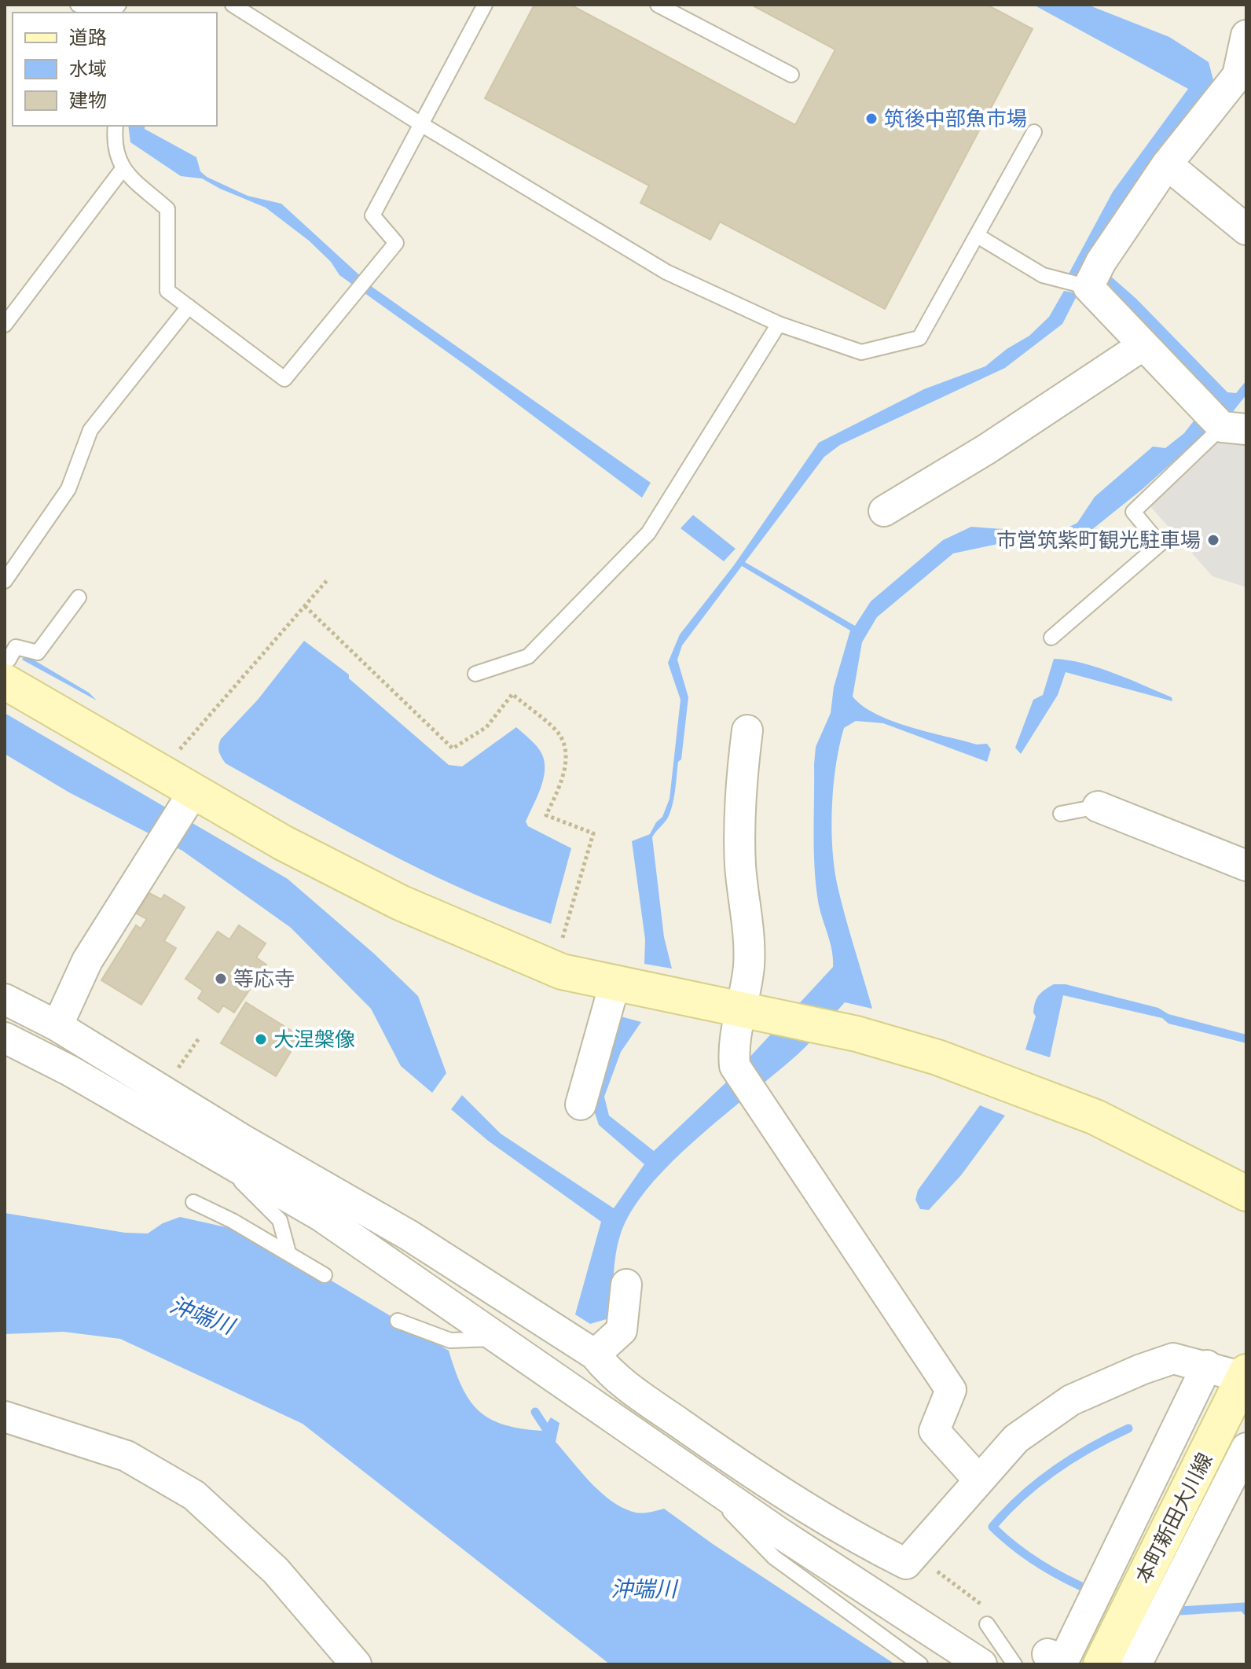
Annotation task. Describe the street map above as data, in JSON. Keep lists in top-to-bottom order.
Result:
{
  "streets": {
    "street": ["本町新田大川線"]
  },
  "water": ["沖端川"],
  "places": [
    "筑後中部魚市場",
    "市営筑紫町観光駐車場",
    "等応寺",
    "大涅槃像"
  ],
  "legend": ["道路", "水域", "建物"]
}
